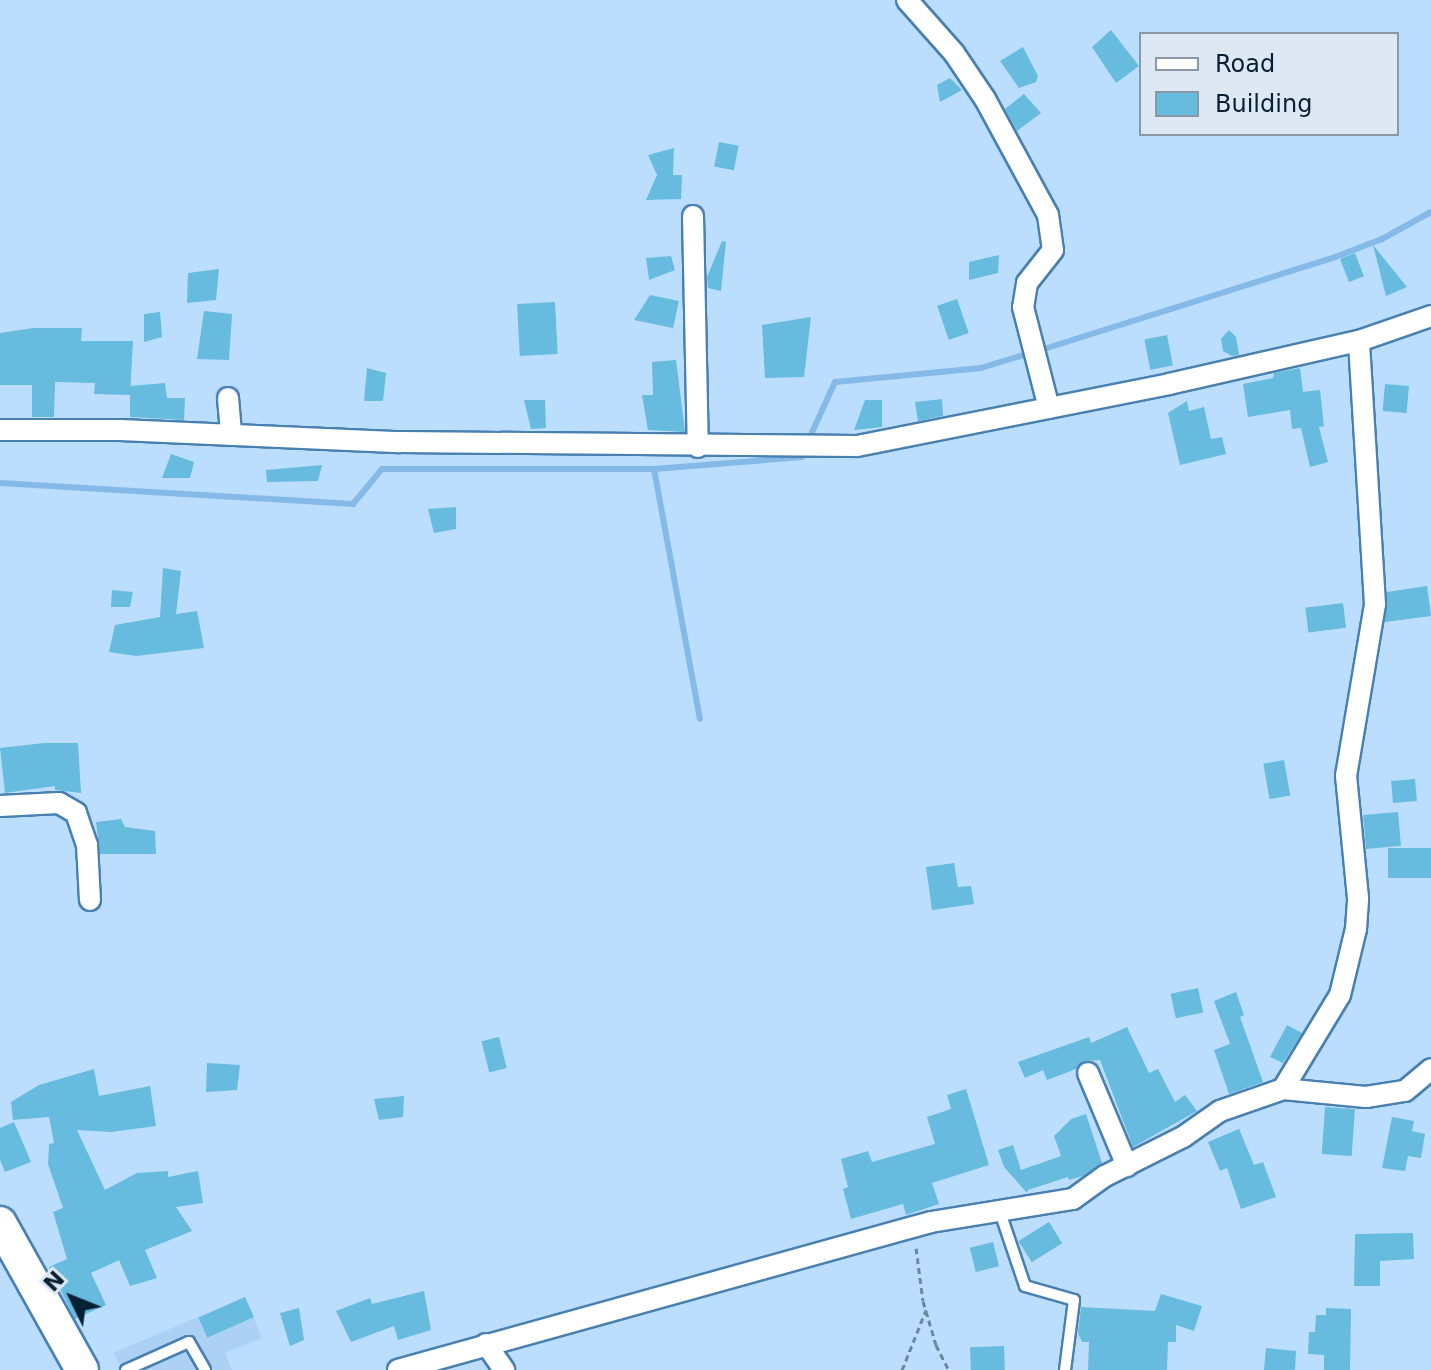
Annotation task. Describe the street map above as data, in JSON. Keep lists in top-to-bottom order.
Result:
{
  "legend": ["Road", "Building"],
  "north": "top left"
}
